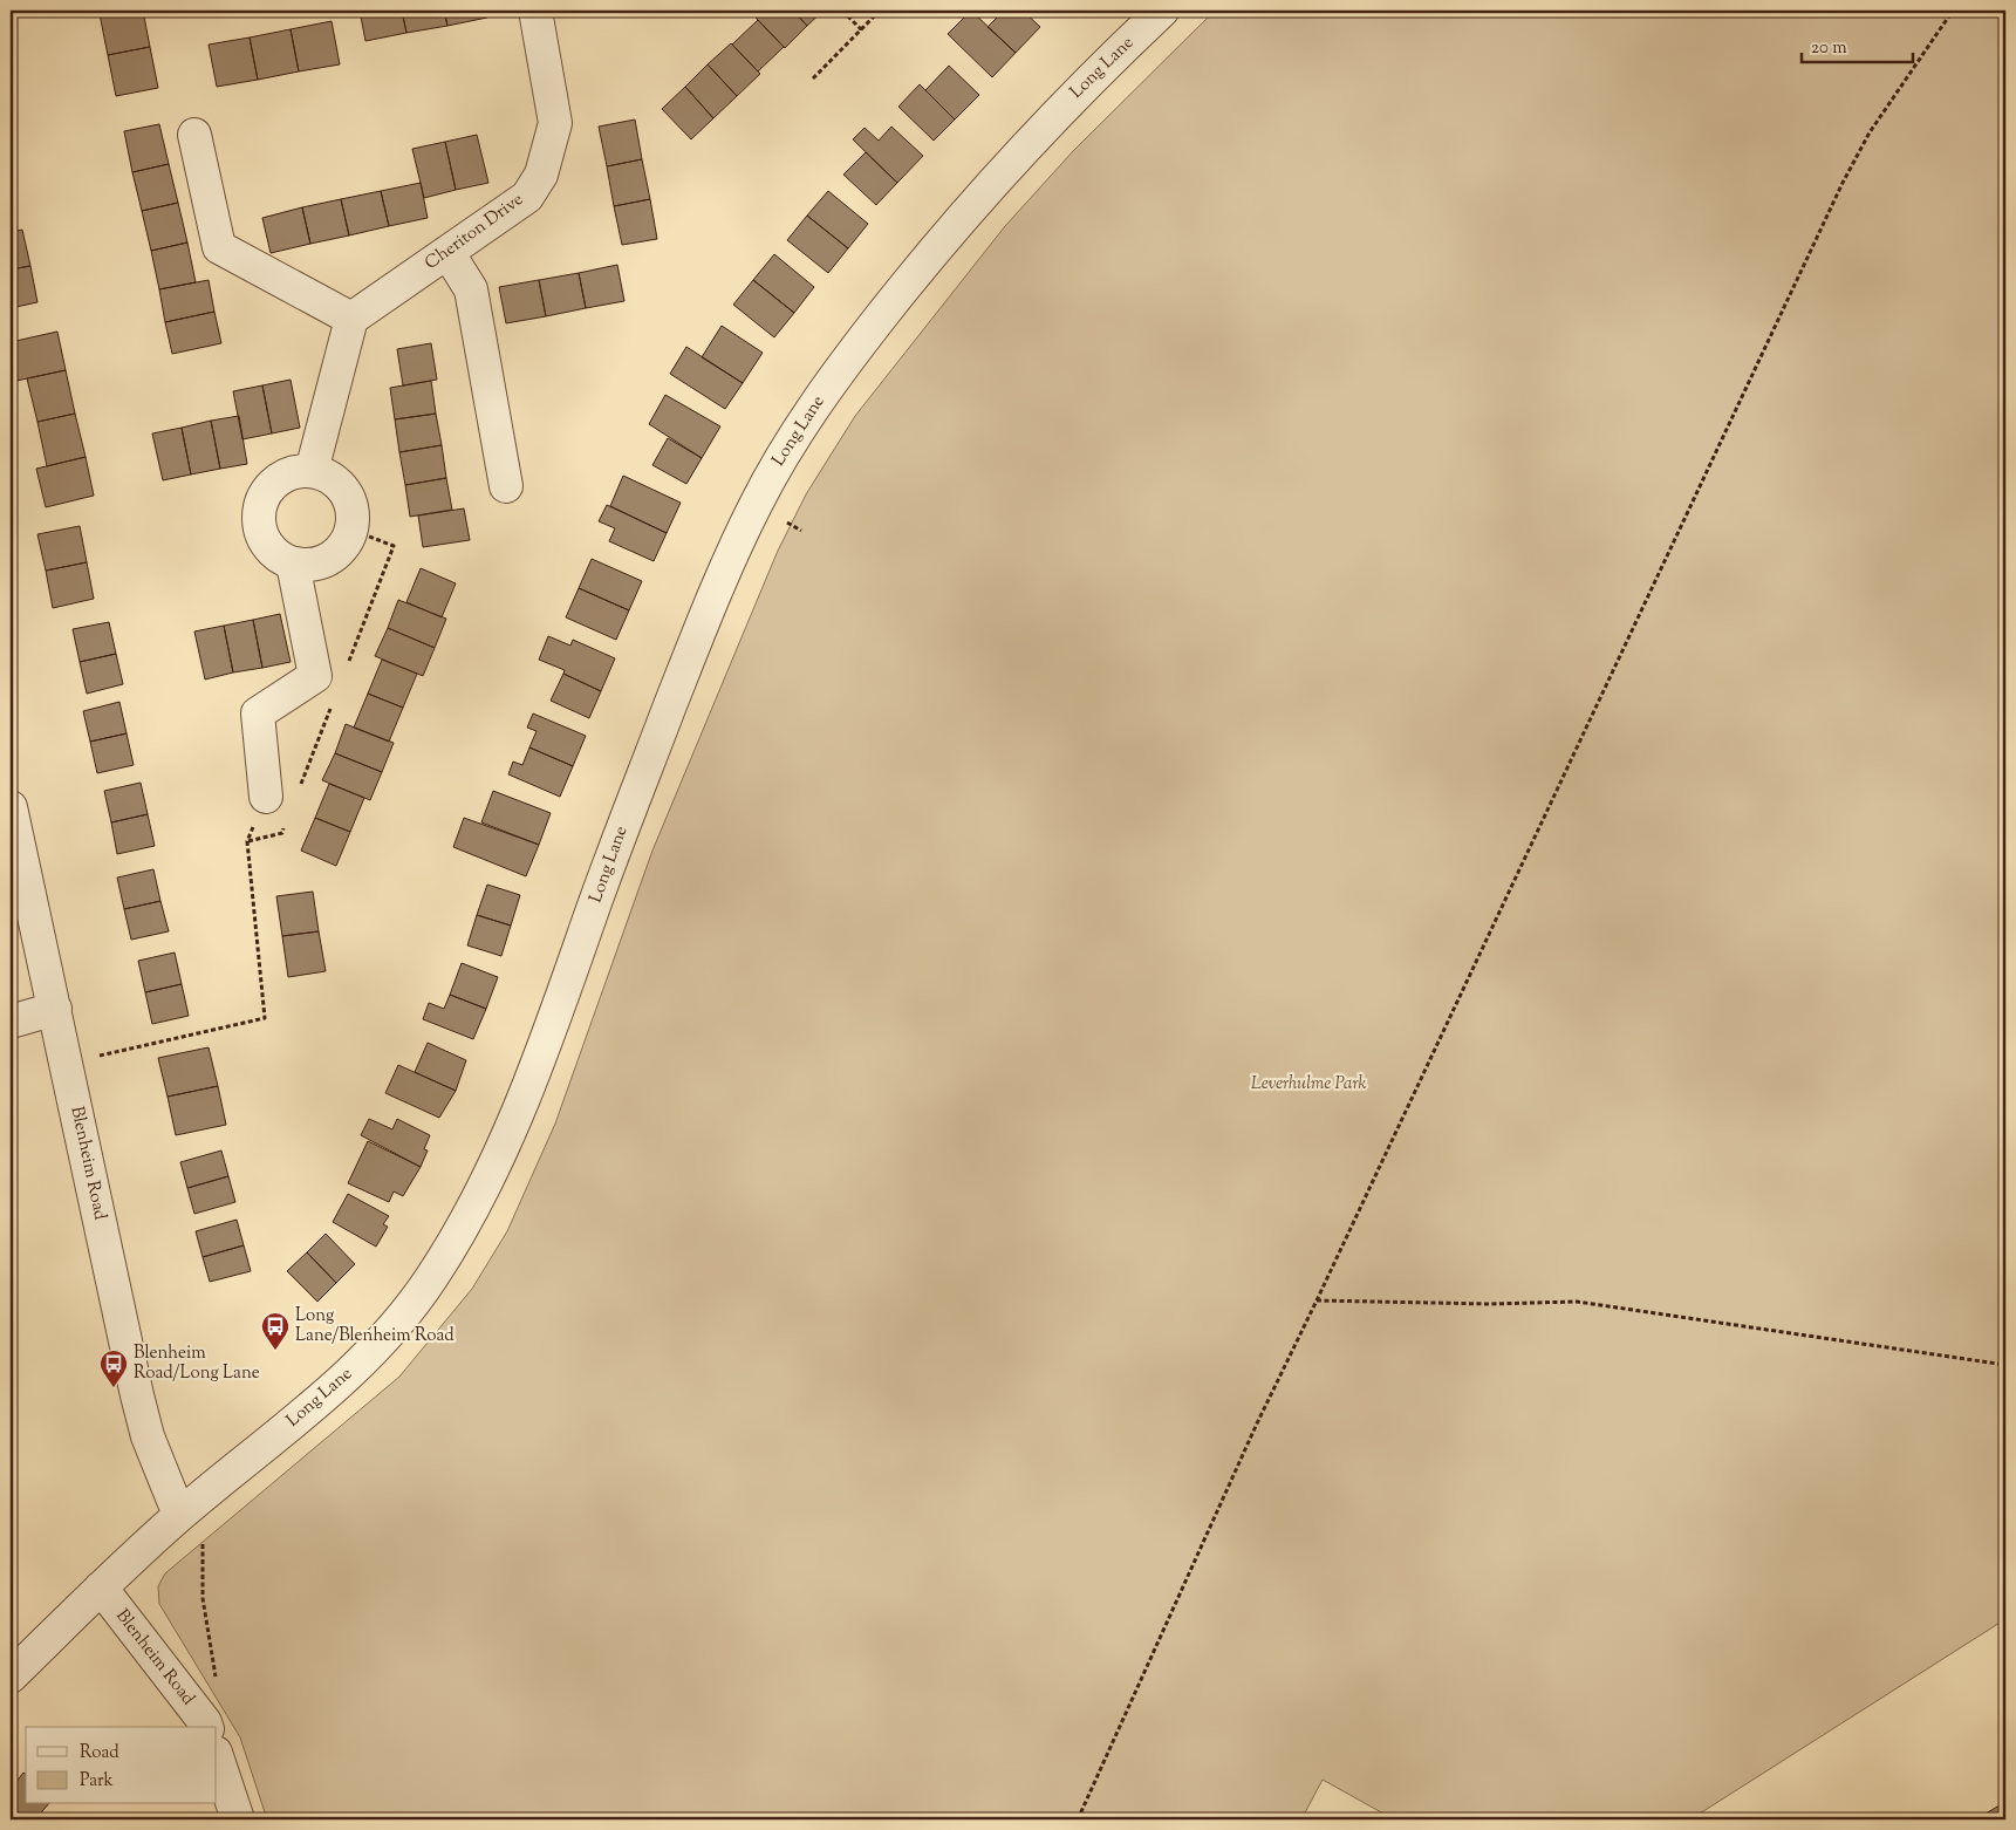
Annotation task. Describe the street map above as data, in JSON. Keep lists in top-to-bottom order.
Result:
{
  "streets": {
    "street": ["Long Lane", "Cheriton Drive", "Blenheim Road"]
  },
  "crossings": [
    ["Long Lane", "Blenheim Road"]
  ],
  "parks": ["Leverhulme Park"],
  "places": {
    "bus stop": ["Long Lane/Blenheim Road", "Blenheim Road/Long Lane"]
  },
  "legend": ["Road", "Park"],
  "scale_bar": "20 m"
}
